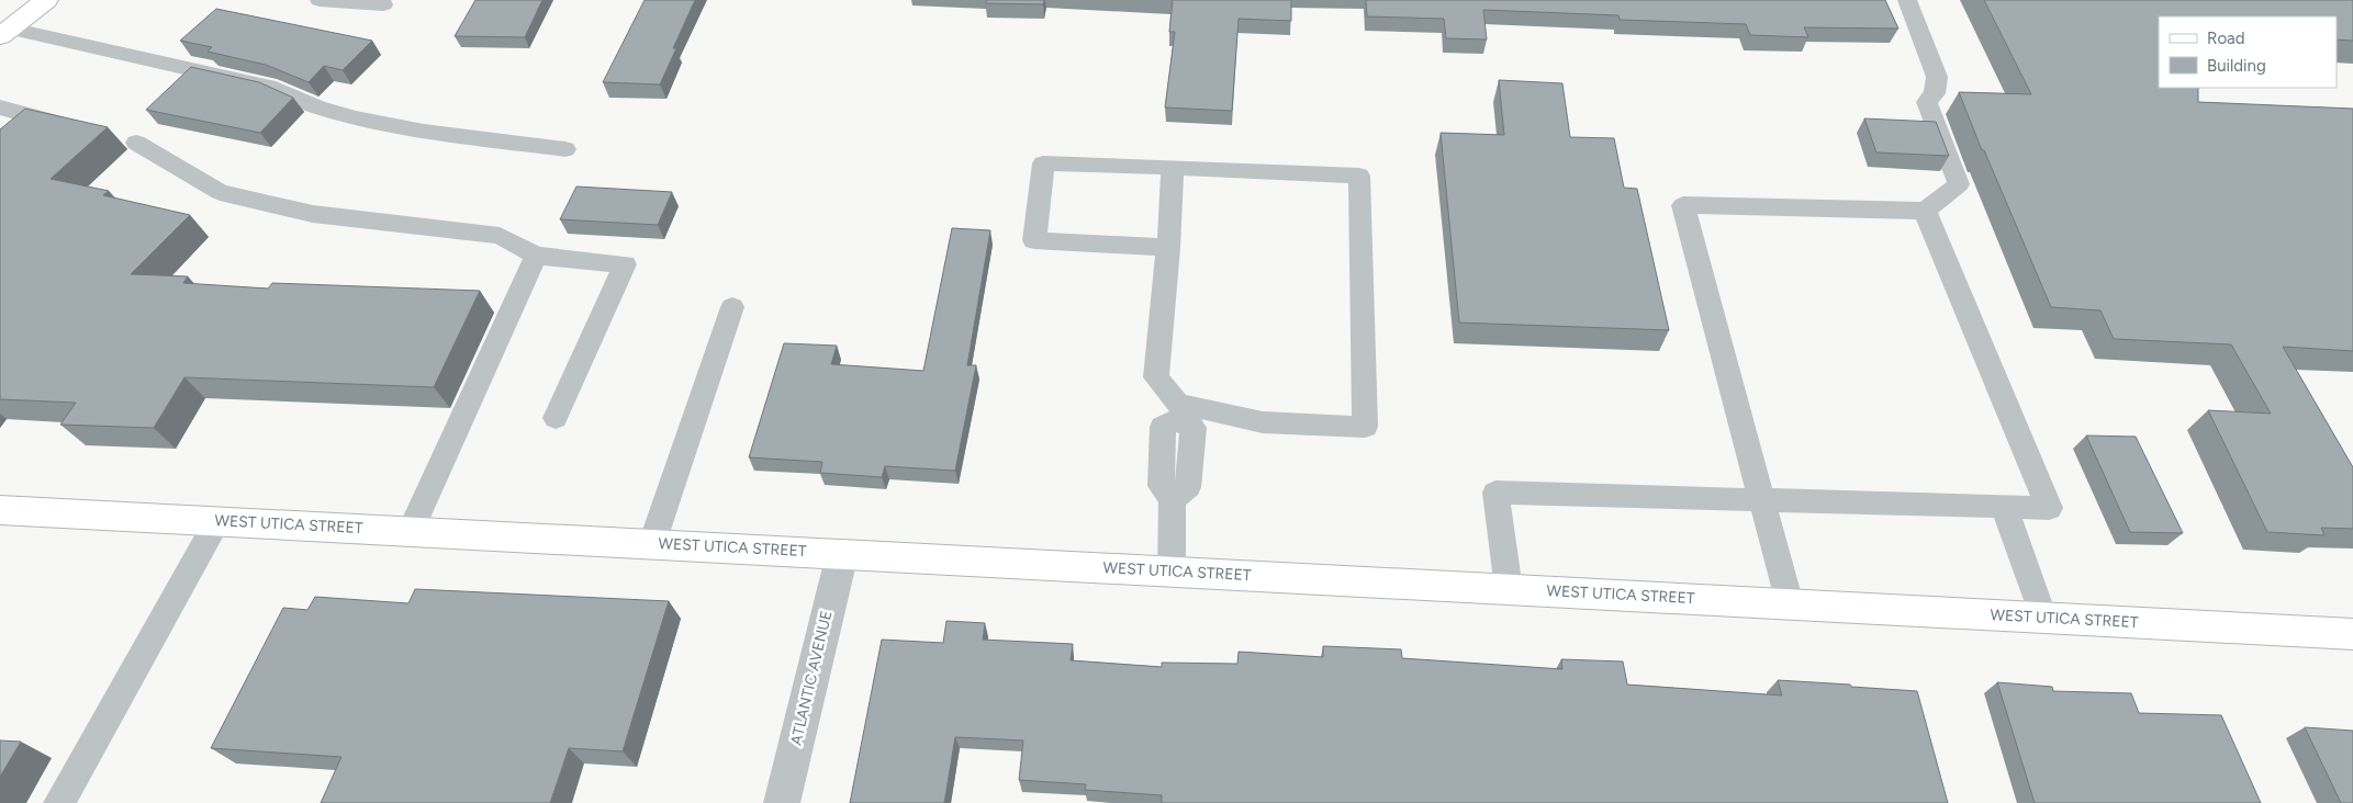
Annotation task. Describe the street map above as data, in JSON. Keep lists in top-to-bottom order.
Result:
{
  "streets": {
    "street": ["WEST UTICA STREET", "ATLANTIC AVENUE"]
  },
  "crossings": [
    ["WEST UTICA STREET", "ATLANTIC AVENUE"]
  ],
  "legend": ["Road", "Building"]
}
